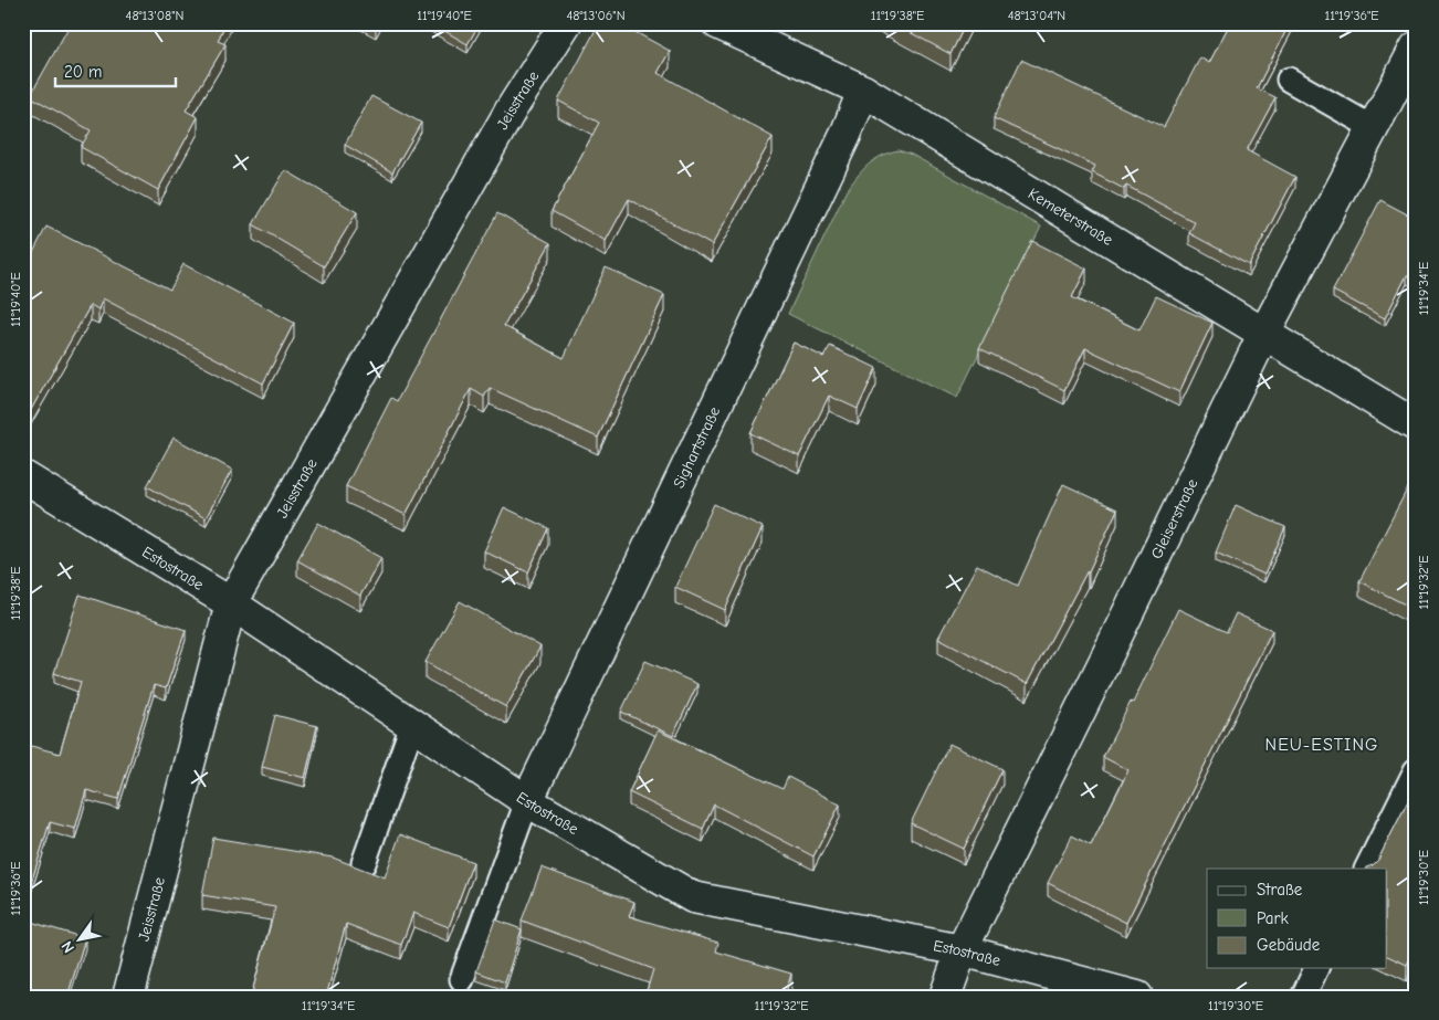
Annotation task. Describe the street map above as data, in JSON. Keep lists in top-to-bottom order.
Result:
{
  "streets": {
    "street": [
      "Jeisstraße",
      "Kemeterstraße",
      "Sighartstraße",
      "Gleiserstraße",
      "Estostraße"
    ]
  },
  "crossings": [
    ["Jeisstraße", "Estostraße"],
    ["Kemeterstraße", "Sighartstraße"],
    ["Kemeterstraße", "Gleiserstraße"],
    ["Sighartstraße", "Estostraße"],
    ["Gleiserstraße", "Estostraße"]
  ],
  "districts": ["NEU-ESTING"],
  "legend": ["Straße", "Park", "Gebäude"],
  "scale_bar": "20 m",
  "north": "bottom left",
  "coordinates": [
    "48°13'08\"N",
    "11°19'40\"E",
    "48°13'06\"N",
    "11°19'38\"E",
    "48°13'04\"N",
    "11°19'36\"E",
    "11°19'34\"E",
    "11°19'32\"E",
    "11°19'30\"E"
  ]
}
